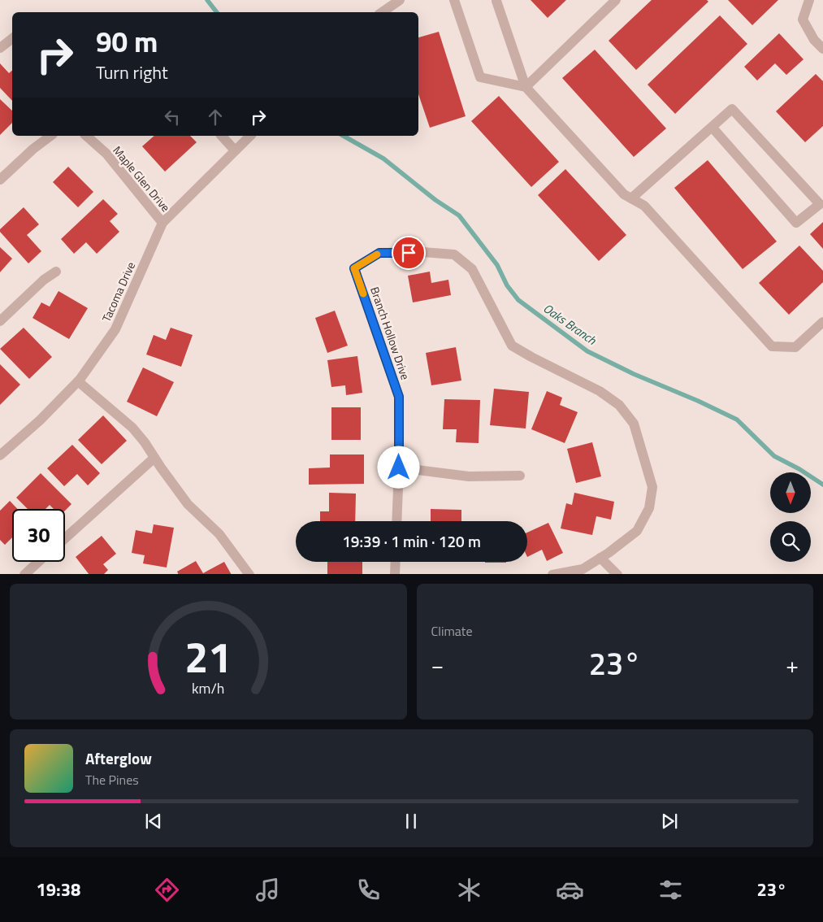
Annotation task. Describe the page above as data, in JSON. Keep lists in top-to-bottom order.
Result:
{
  "streets": {
    "street": ["Maple Glen Drive", "Tacoma Drive", "Branch Hollow Drive"]
  },
  "crossings": [
    ["Maple Glen Drive", "Tacoma Drive"]
  ],
  "water": ["Oaks Branch"],
  "north": "bottom",
  "page": {
    "turn": ["90 m", "Turn right"],
    "limit": "30",
    "trip": "19:39 · 1 min · 120 m",
    "tile": "Climate",
    "heat": ["−", "23°", "+"],
    "song": ["Afterglow", "The Pines"],
    "tabs": ["19:38", "23°"],
    "gauge": ["21", "km/h"]
  }
}
